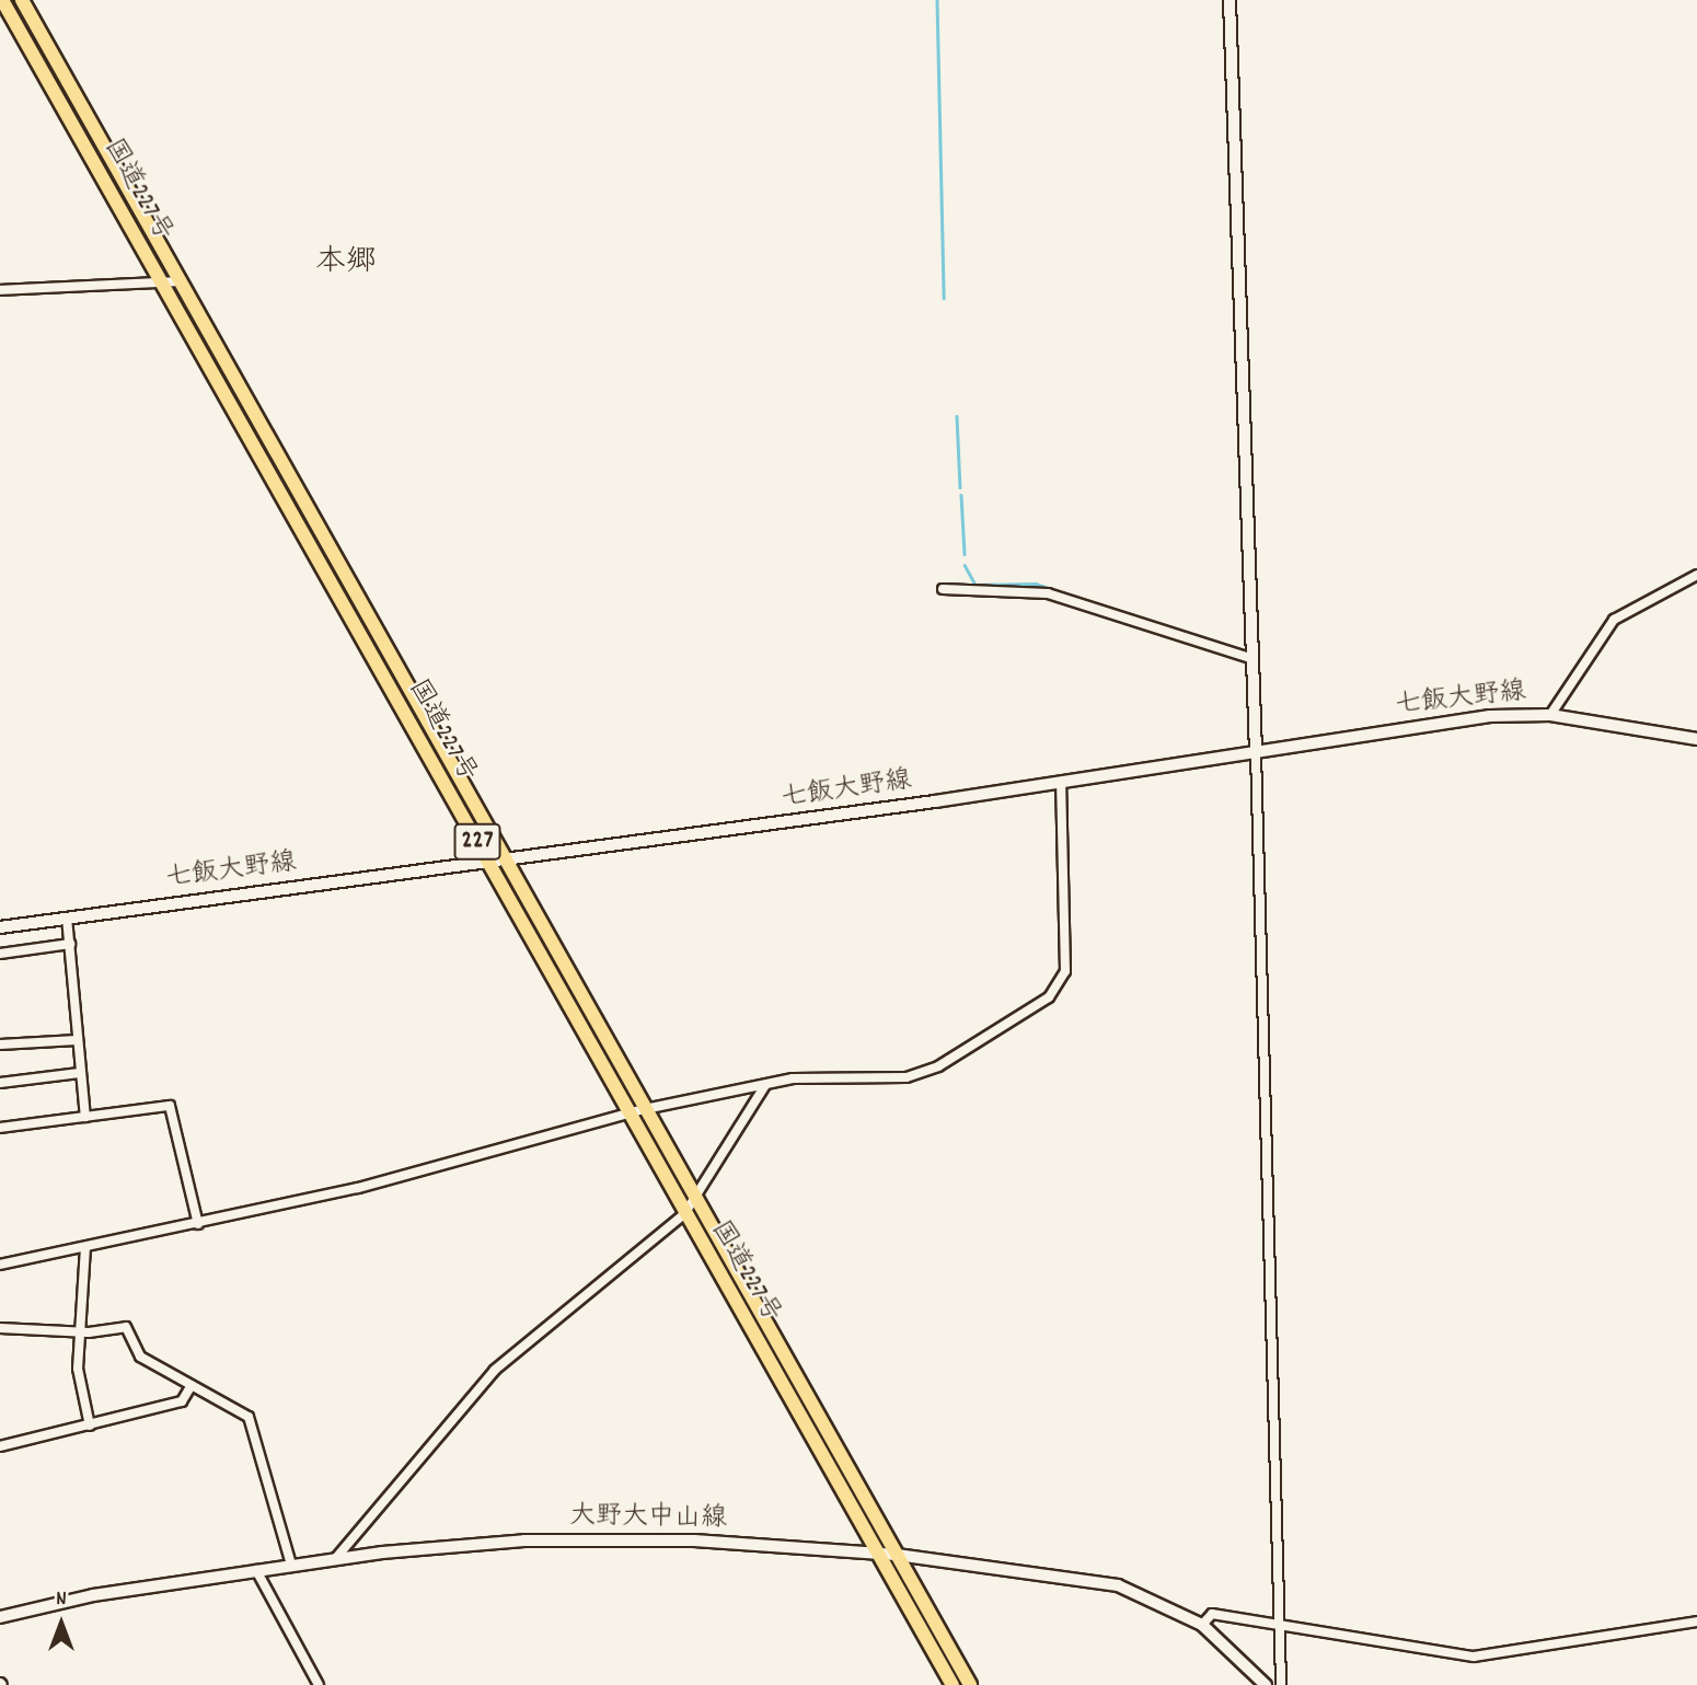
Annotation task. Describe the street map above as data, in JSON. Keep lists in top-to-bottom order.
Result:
{
  "streets": {
    "highway": ["国道227号", "227"],
    "main road": ["七飯大野線", "大野大中山線"]
  },
  "crossings": [
    ["国道227号", "七飯大野線"],
    ["国道227号", "大野大中山線"]
  ],
  "districts": ["本郷"],
  "north": "top"
}
